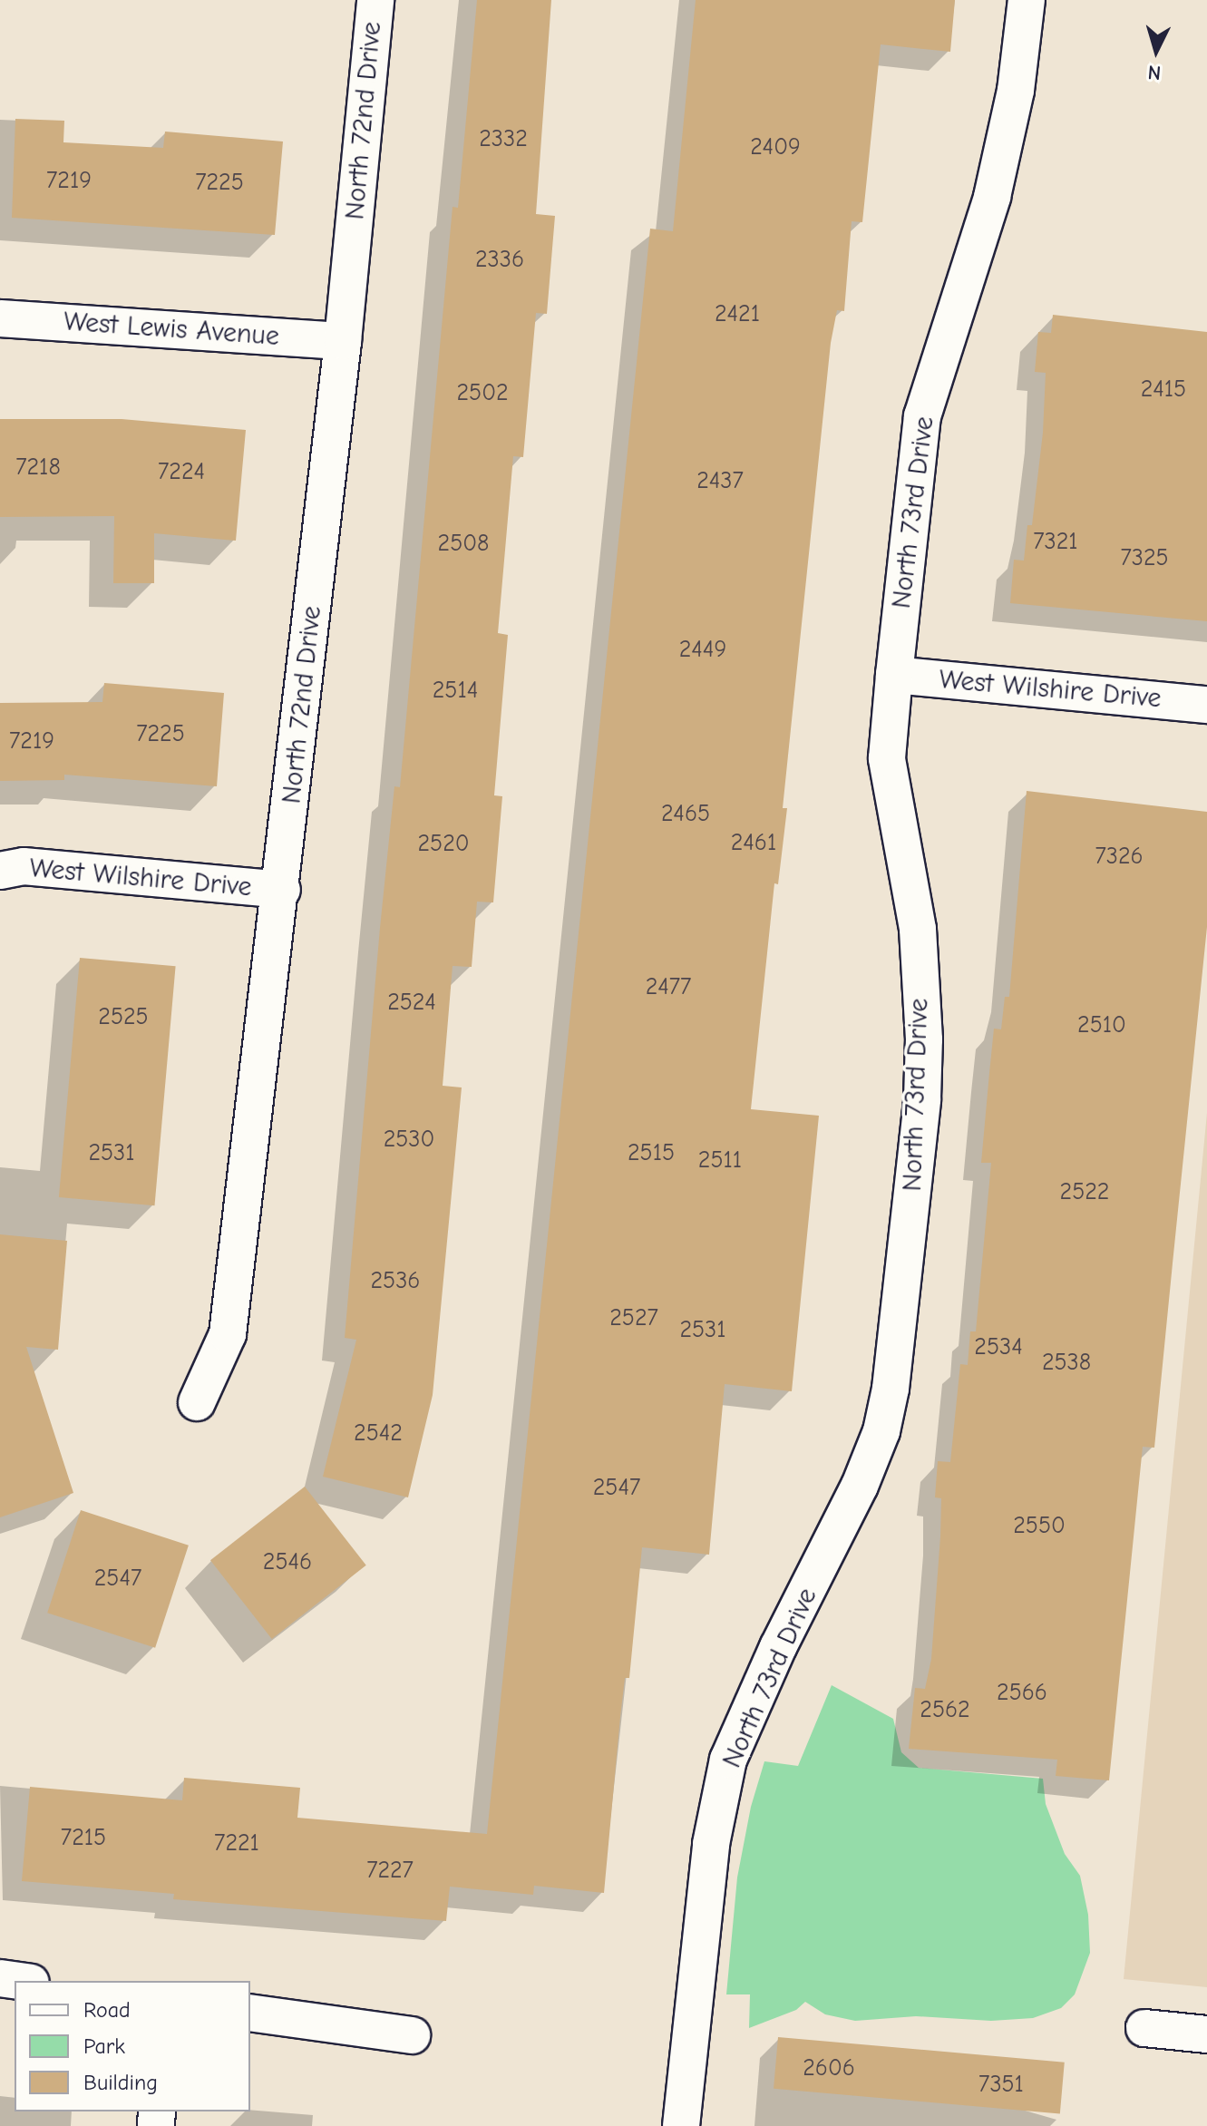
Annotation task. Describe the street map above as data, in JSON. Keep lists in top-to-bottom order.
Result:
{
  "streets": {
    "street": [
      "North 72nd Drive",
      "West Lewis Avenue",
      "North 73rd Drive",
      "West Wilshire Drive"
    ]
  },
  "crossings": [
    ["North 72nd Drive", "West Lewis Avenue"],
    ["North 72nd Drive", "West Wilshire Drive"],
    ["North 73rd Drive", "West Wilshire Drive"]
  ],
  "house_numbers": [
    "2332",
    "2409",
    "7219",
    "7225",
    "2336",
    "2421",
    "2415",
    "2502",
    "7218",
    "7224",
    "2437",
    "7321",
    "2508",
    "7325",
    "2449",
    "2514",
    "7225",
    "7219",
    "2465",
    "2461",
    "2520",
    "7326",
    "2477",
    "2524",
    "2525",
    "2510",
    "2530",
    "2531",
    "2515",
    "2511",
    "2522",
    "2536",
    "2527",
    "2531",
    "2534",
    "2538",
    "2542",
    "2547",
    "2550",
    "2546",
    "2547",
    "2566",
    "2562",
    "7215",
    "7221",
    "7227",
    "2606",
    "7351"
  ],
  "legend": ["Road", "Park", "Building"],
  "north": "bottom"
}
